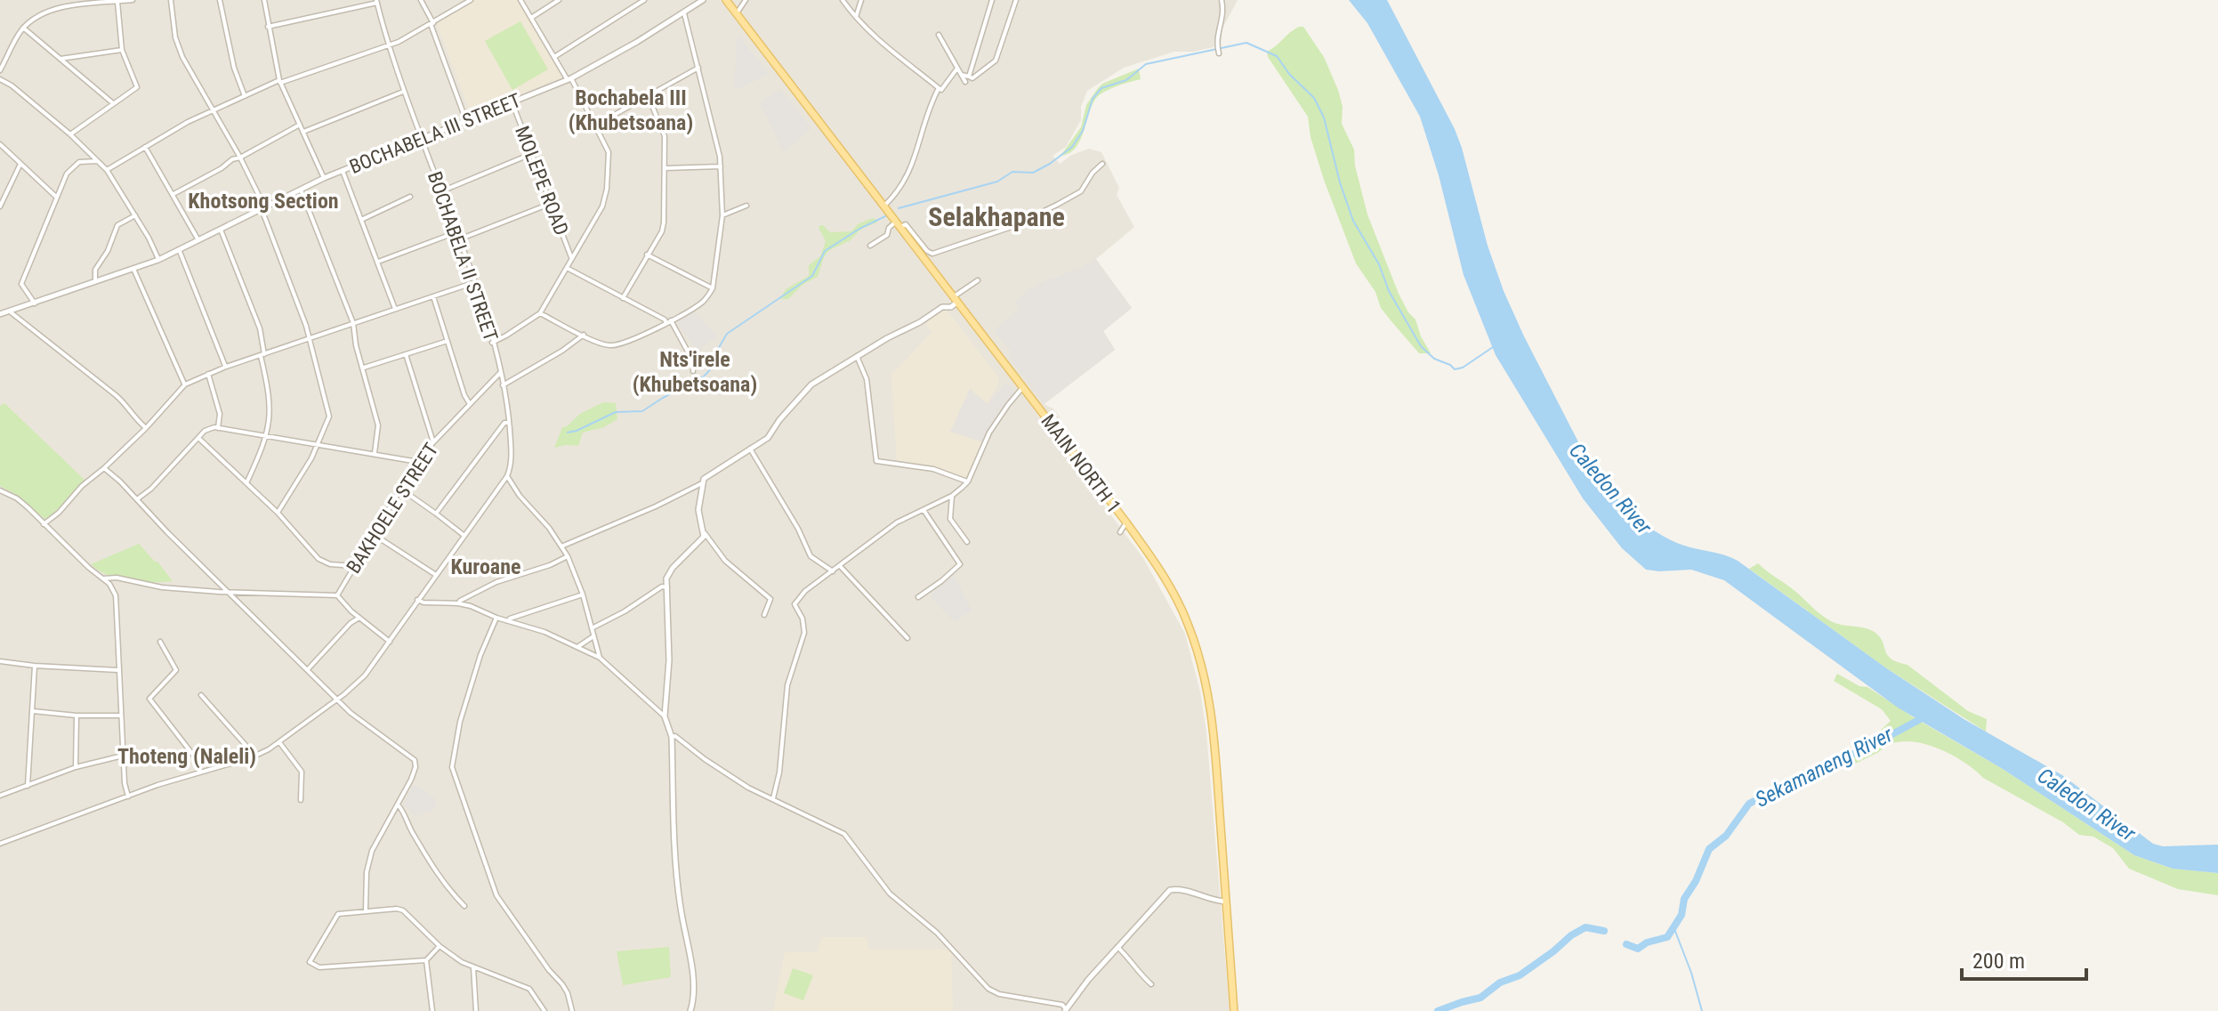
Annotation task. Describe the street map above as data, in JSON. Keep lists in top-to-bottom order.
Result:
{
  "streets": {
    "main road": ["MAIN NORTH 1"],
    "street": [
      "BOCHABELA III STREET",
      "MOLEPE ROAD",
      "BOCHABELA II STREET",
      "BAKHOELE STREET"
    ]
  },
  "crossings": [
    ["BOCHABELA III STREET", "MOLEPE ROAD"],
    ["BOCHABELA III STREET", "BOCHABELA II STREET"],
    ["BOCHABELA II STREET", "BAKHOELE STREET"]
  ],
  "districts": [
    "Bochabela III (Khubetsoana)",
    "Khotsong Section",
    "Selakhapane",
    "Nts'irele (Khubetsoana)",
    "Kuroane",
    "Thoteng (Naleli)"
  ],
  "water": ["Caledon River", "Sekamaneng River"],
  "scale_bar": "200 m"
}
